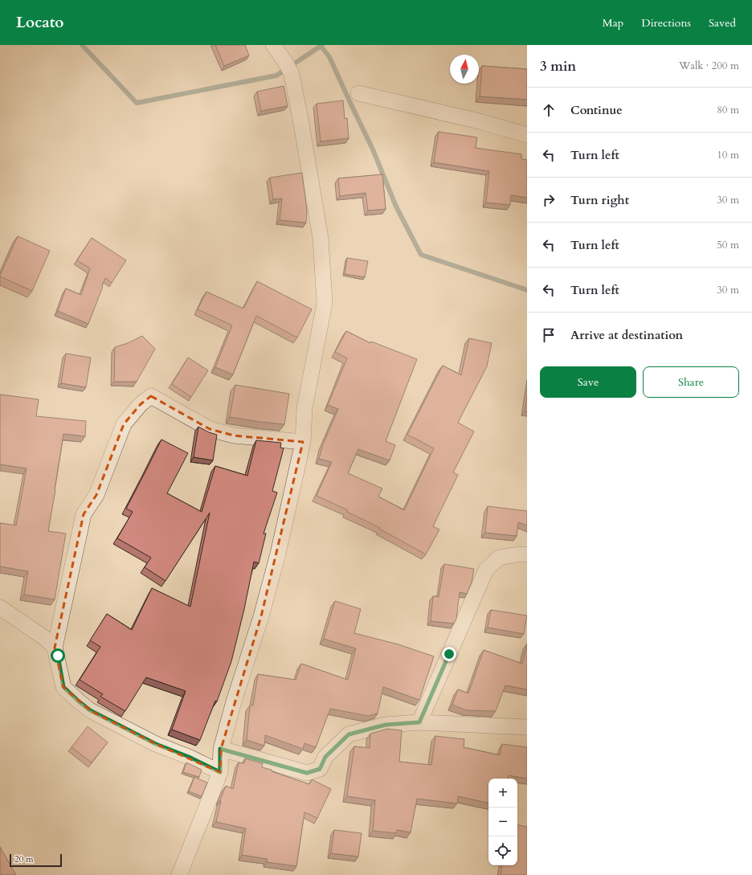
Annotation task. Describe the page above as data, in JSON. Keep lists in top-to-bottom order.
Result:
{
  "scale_bar": "20 m",
  "north": "top",
  "page": {
    "header": "Locato",
    "nav": ["Map", "Directions", "Saved"],
    "heading": ["3 min", "Walk · 200 m"],
    "list": [
      ["Continue", "80 m"],
      ["Turn left", "10 m"],
      ["Turn right", "30 m"],
      ["Turn left", "50 m"],
      ["Turn left", "30 m"],
      "Arrive at destination"
    ],
    "buttons": ["Save", "Share"],
    "map_buttons": ["+", "−"],
    "scale": "20 m"
  }
}
